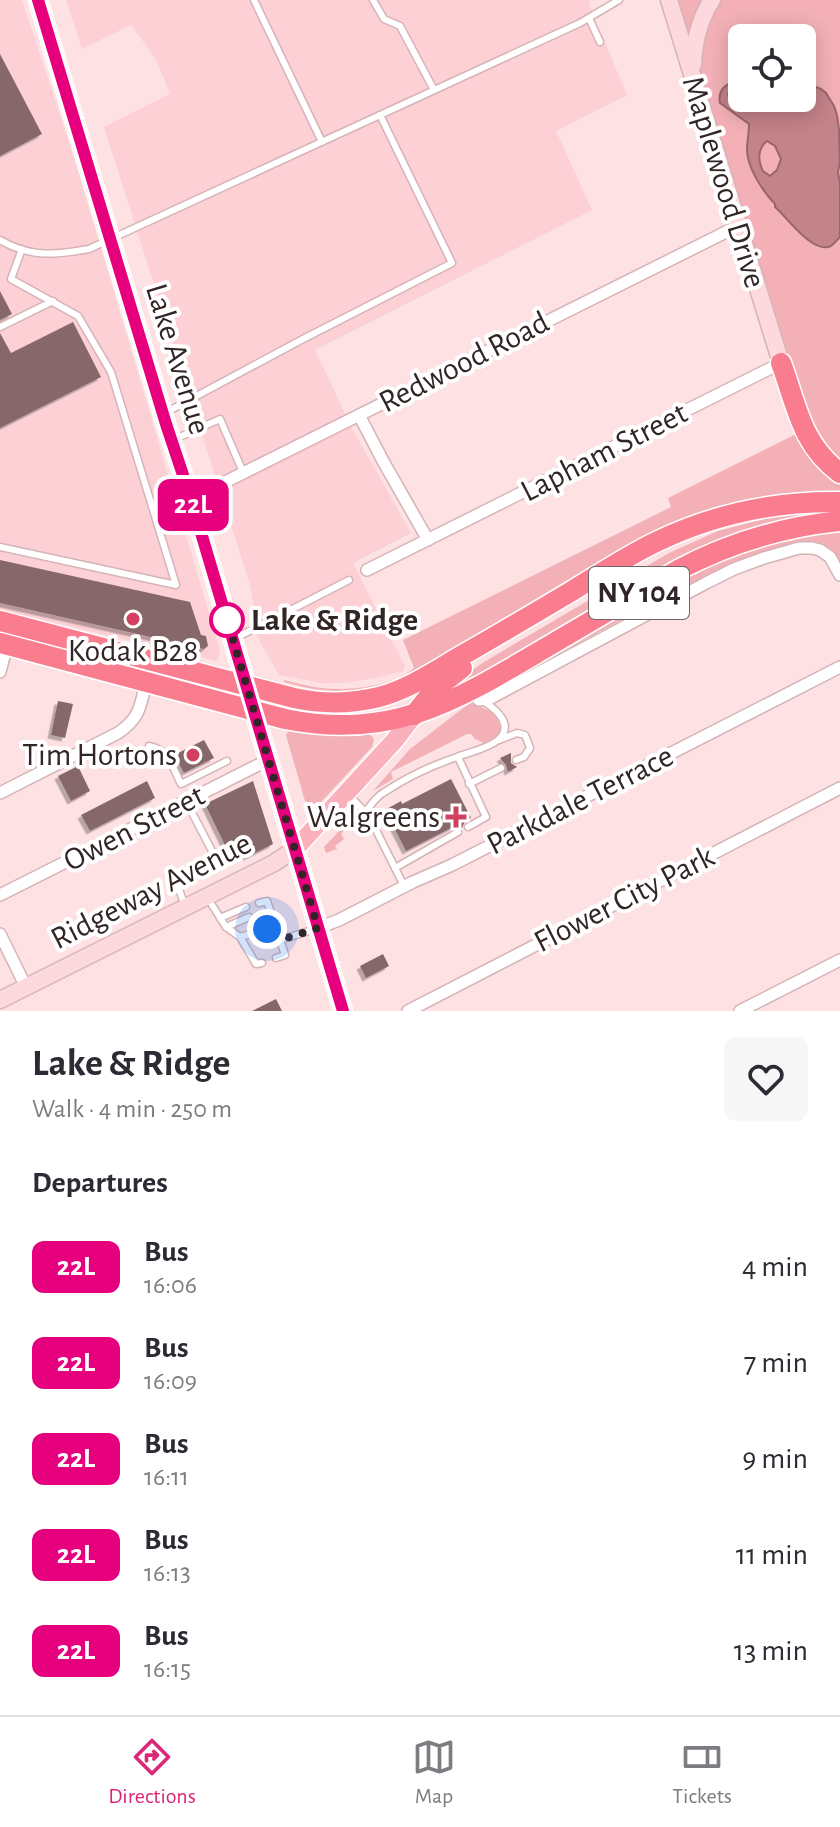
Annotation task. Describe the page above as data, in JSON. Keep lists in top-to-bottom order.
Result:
{
  "streets": {
    "highway": ["NY 104"],
    "main road": ["Lake Avenue", "Ridgeway Avenue"],
    "street": [
      "Maplewood Drive",
      "Redwood Road",
      "Lapham Street",
      "Parkdale Terrace",
      "Owen Street",
      "Flower City Park"
    ]
  },
  "crossings": [
    ["Maplewood Drive", "Redwood Road"],
    ["Maplewood Drive", "Lapham Street"],
    ["Lake Avenue", "Redwood Road"],
    ["Lake Avenue", "NY 104"],
    ["Lake Avenue", "Parkdale Terrace"],
    ["Lake Avenue", "Owen Street"],
    ["Lake Avenue", "Ridgeway Avenue"],
    ["NY 104", "Ridgeway Avenue"]
  ],
  "places": {
    "other": ["Kodak B28", "Lake & Ridge", "Tim Hortons"],
    "health": ["Walgreens"]
  },
  "lines": ["bus line 22L"],
  "page": {
    "on_map": "22L",
    "heading": [
      ["Lake & Ridge", "Walk · 4 min · 250 m"],
      "Departures"
    ],
    "list": [
      {
        "mark": "22L",
        "name": "Bus",
        "note": "16:06",
        "value": "4 min"
      },
      {
        "mark": "22L",
        "name": "Bus",
        "note": "16:09",
        "value": "7 min"
      },
      {
        "mark": "22L",
        "name": "Bus",
        "note": "16:11",
        "value": "9 min"
      },
      {
        "mark": "22L",
        "name": "Bus",
        "note": "16:13",
        "value": "11 min"
      },
      {
        "mark": "22L",
        "name": "Bus",
        "note": "16:15",
        "value": "13 min"
      }
    ],
    "tabs": ["Directions", "Map", "Tickets"]
  }
}
